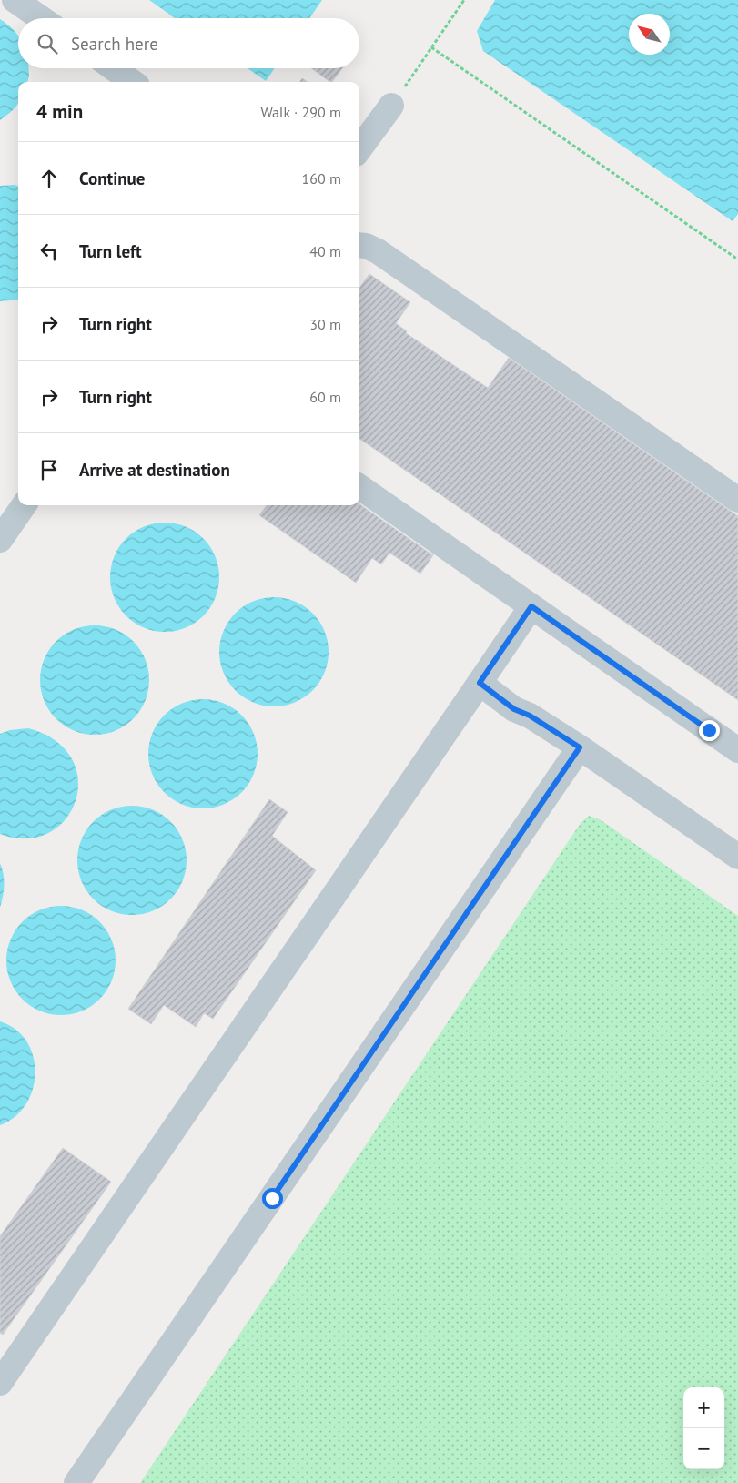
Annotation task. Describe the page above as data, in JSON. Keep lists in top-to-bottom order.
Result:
{
  "north": "top left",
  "page": {
    "search": "Search here",
    "heading": ["4 min", "Walk · 290 m"],
    "list": [
      ["Continue", "160 m"],
      ["Turn left", "40 m"],
      ["Turn right", "30 m"],
      ["Turn right", "60 m"],
      "Arrive at destination"
    ],
    "map_buttons": ["+", "−"]
  }
}
